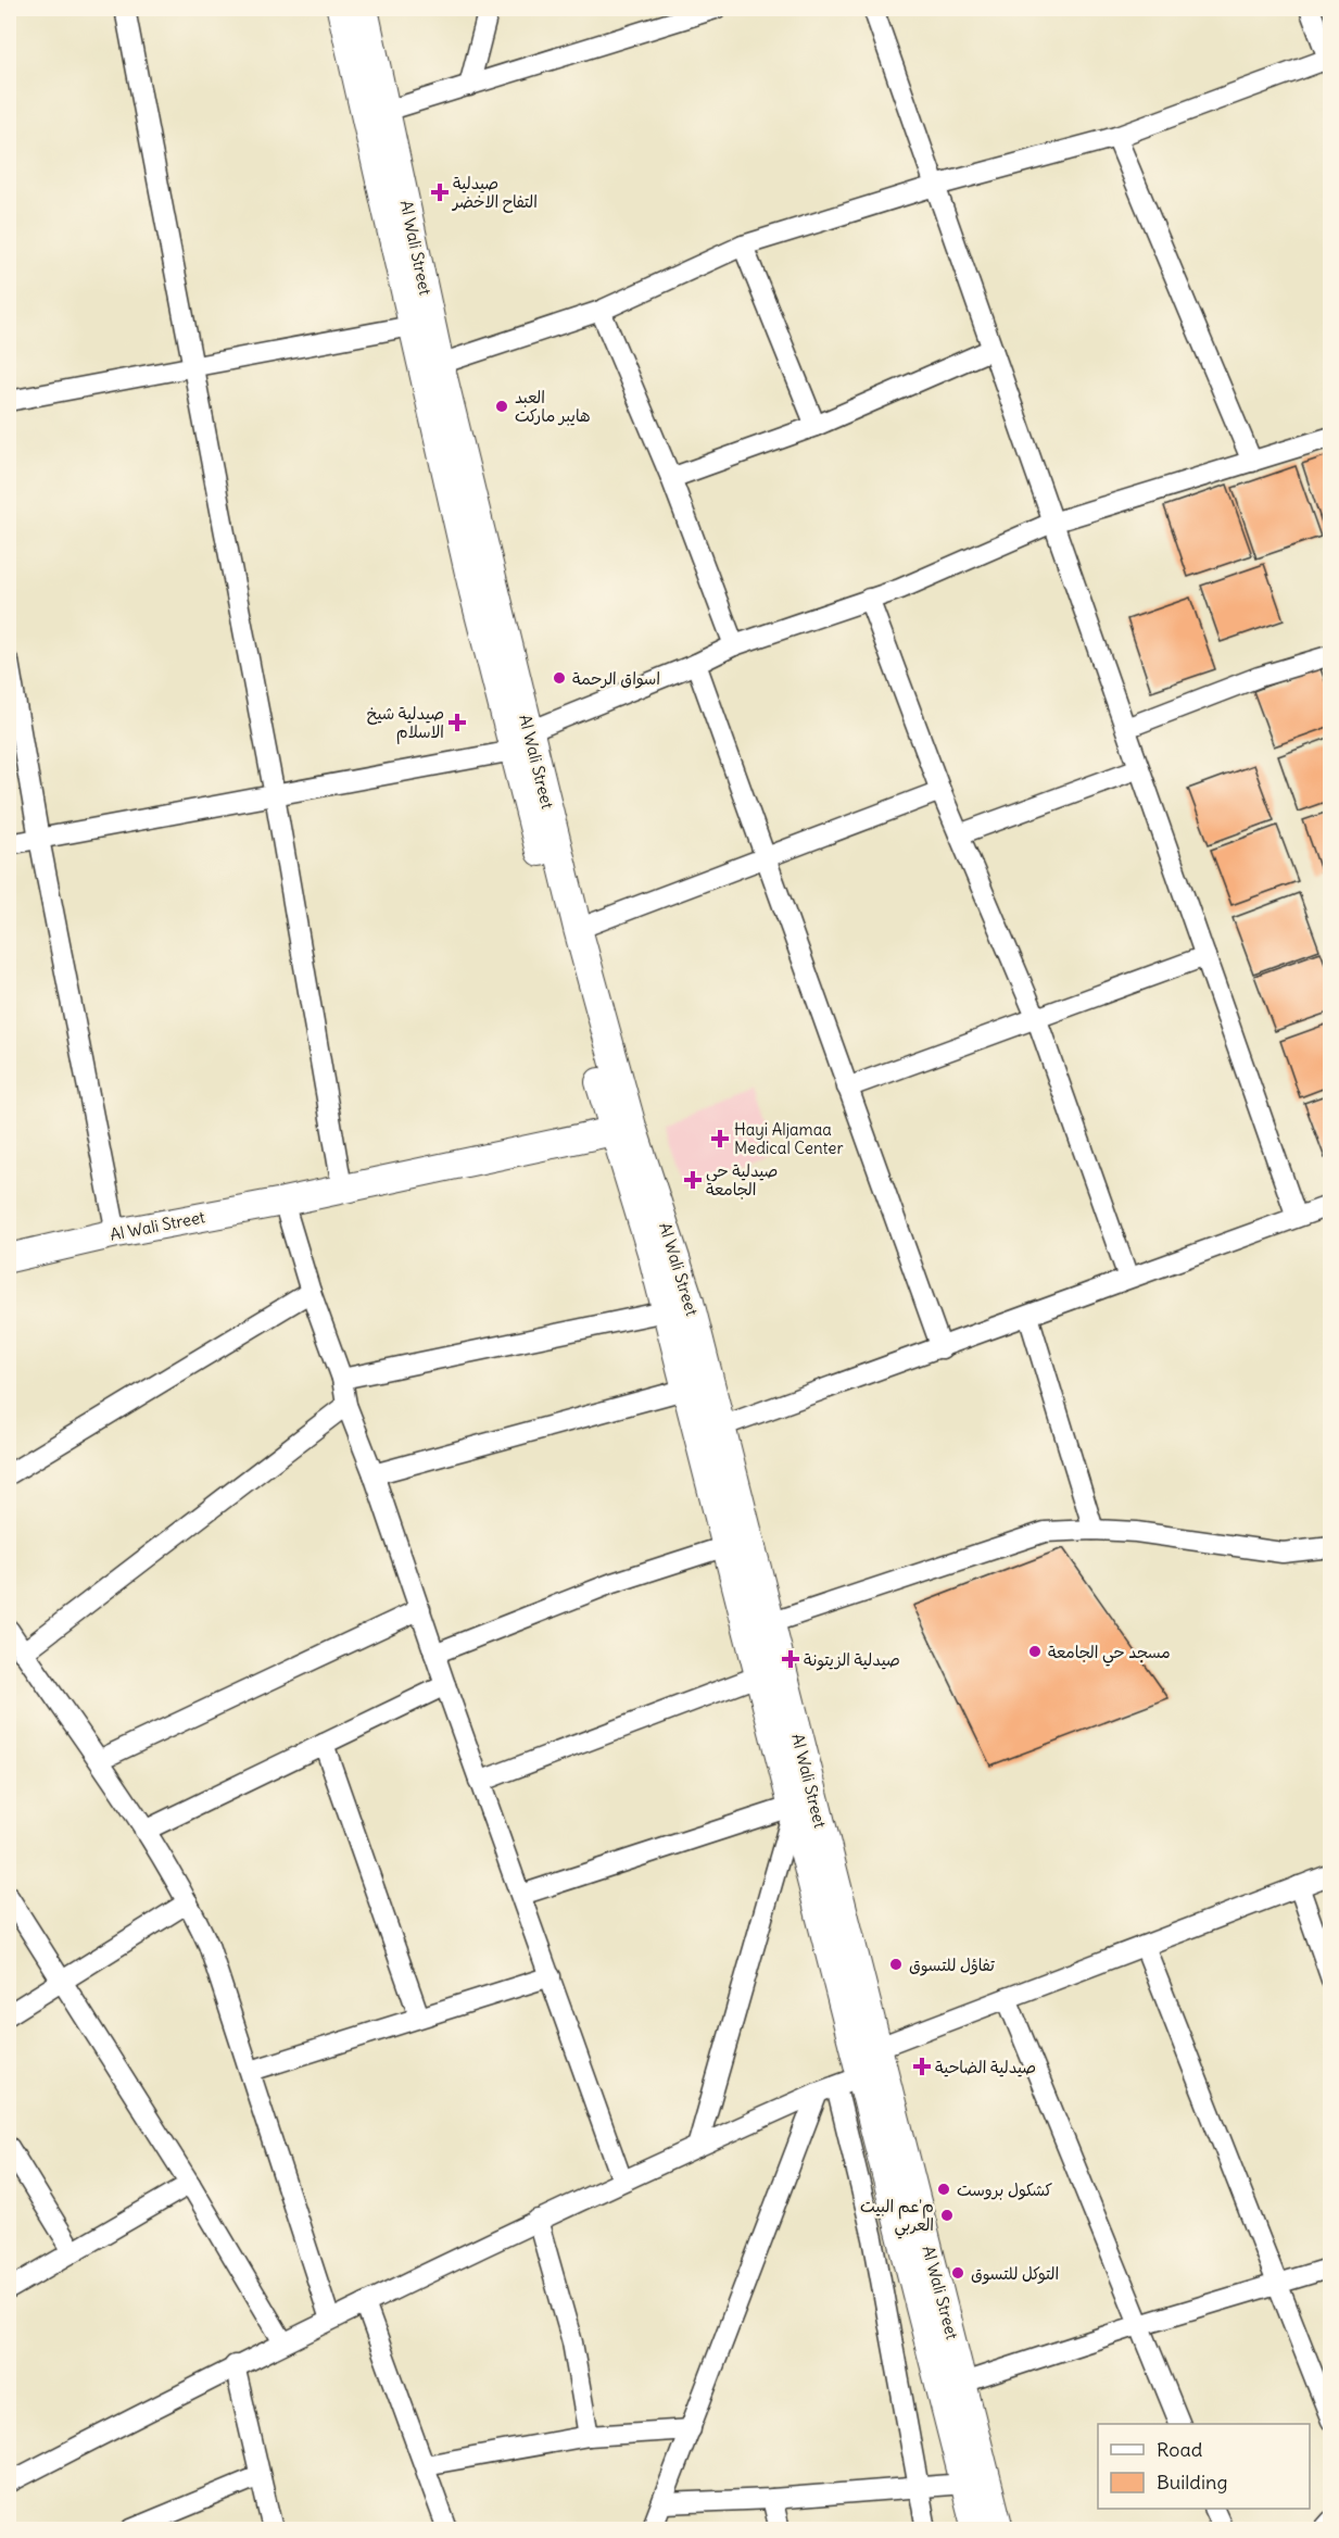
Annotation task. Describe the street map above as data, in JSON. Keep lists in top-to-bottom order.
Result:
{
  "streets": {
    "street": ["Al Wali Street"]
  },
  "places": {
    "health": [
      "صيدلية التفاح الاخضر",
      "صيدلية شيخ الاسلام",
      "Hayi Aljamaa Medical Center",
      "صيدلية حي الجامعة",
      "صيدلية الزيتونة",
      "صيدلية الضاحية"
    ],
    "other": [
      "العبد هايبر ماركت",
      "اسواق الرحمة",
      "مسجد حي الجامعة",
      "تفاؤل للتسوق",
      "كشكول بروست",
      "م'عم البيت العربي",
      "التوكل للتسوق"
    ]
  },
  "legend": ["Road", "Building"]
}
